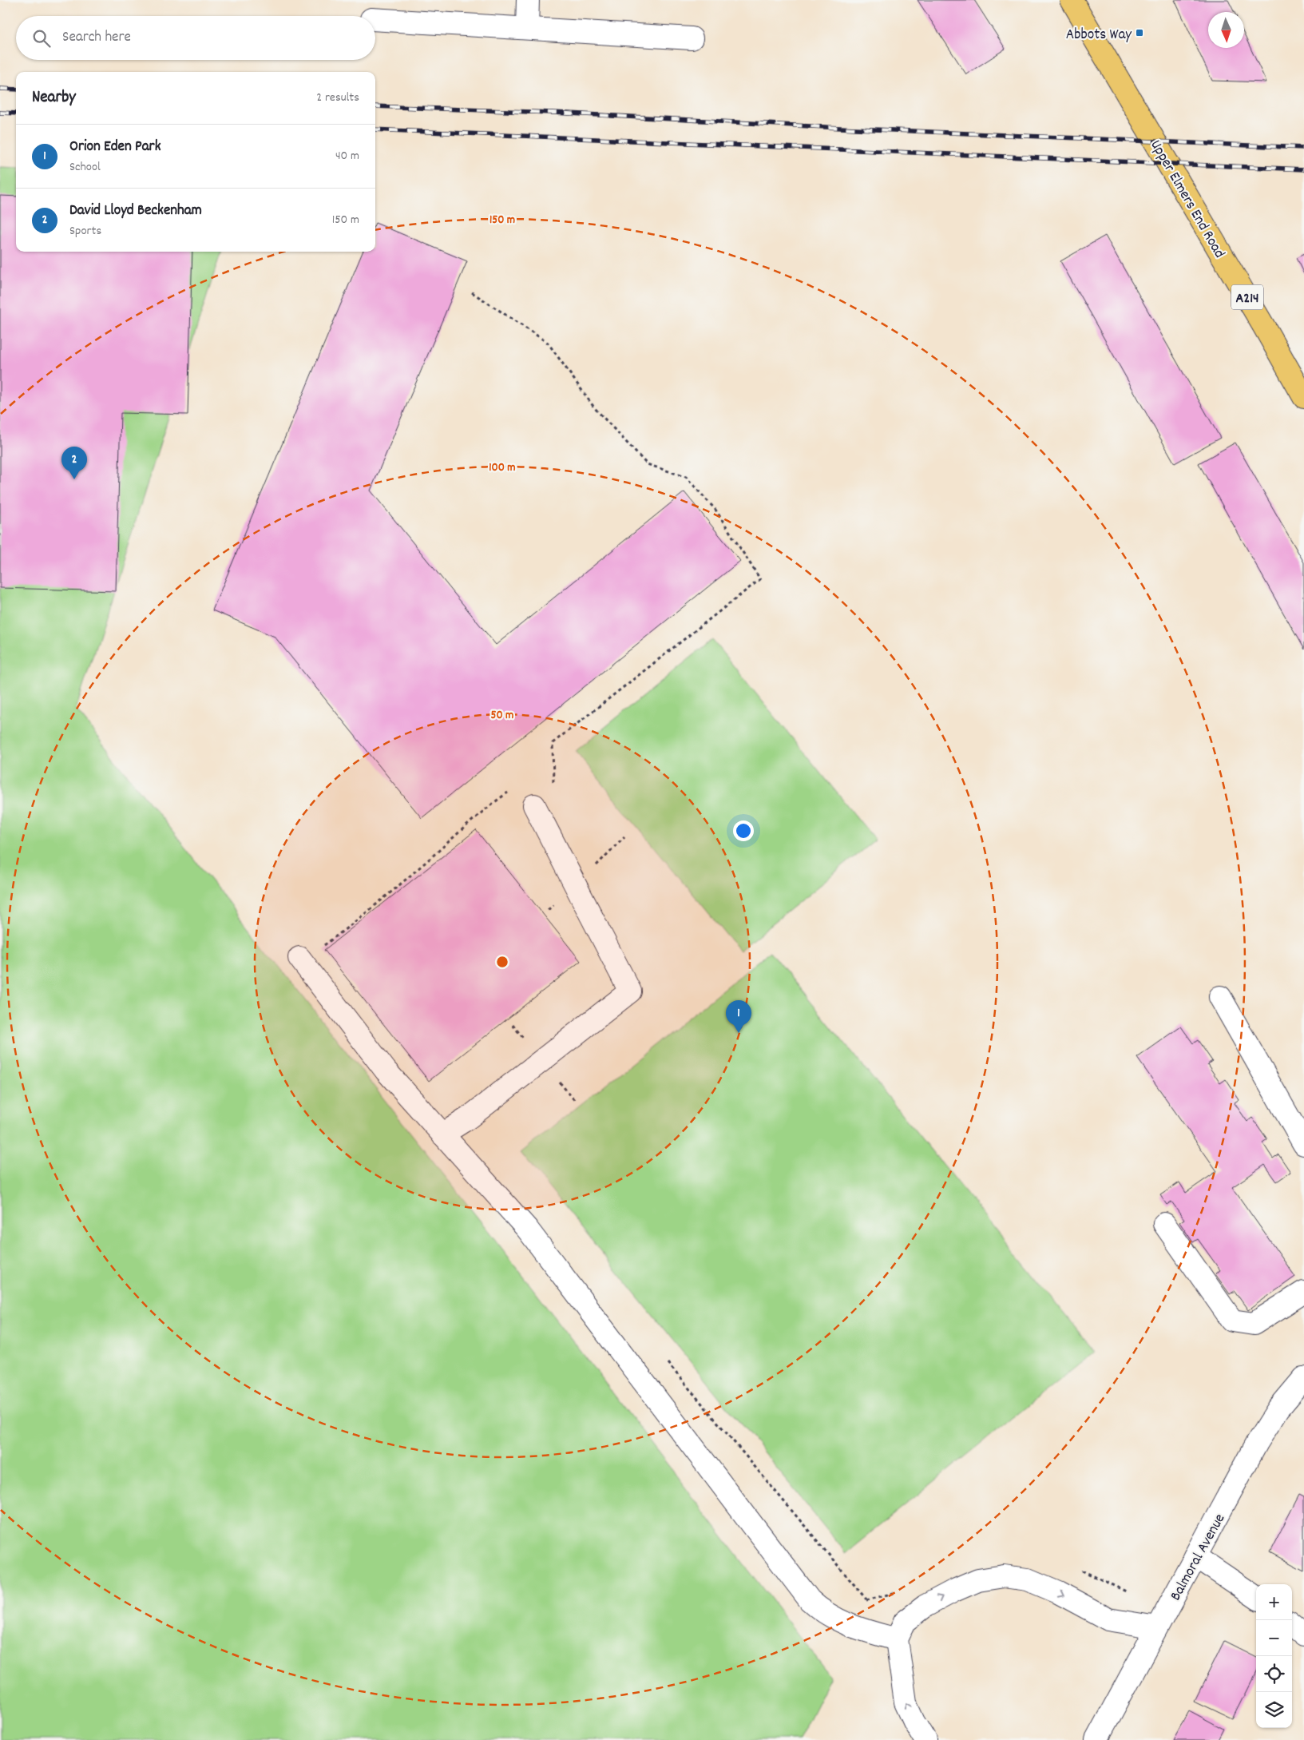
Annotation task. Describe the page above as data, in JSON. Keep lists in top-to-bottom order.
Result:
{
  "streets": {
    "main road": ["Upper Elmers End Road", "A214"],
    "street": ["Balmoral Avenue"]
  },
  "places": {
    "transit": ["Abbots Way"]
  },
  "north": "bottom",
  "page": {
    "search": "Search here",
    "heading": ["Nearby", "2 results"],
    "list": [
      {
        "mark": "1",
        "name": "Orion Eden Park",
        "note": "School",
        "value": "40 m"
      },
      {
        "mark": "2",
        "name": "David Lloyd Beckenham",
        "note": "Sports",
        "value": "150 m"
      }
    ],
    "pins": ["2", "1"],
    "map_buttons": ["+", "−"]
  },
  "rings": ["150 m", "100 m", "50 m"]
}
